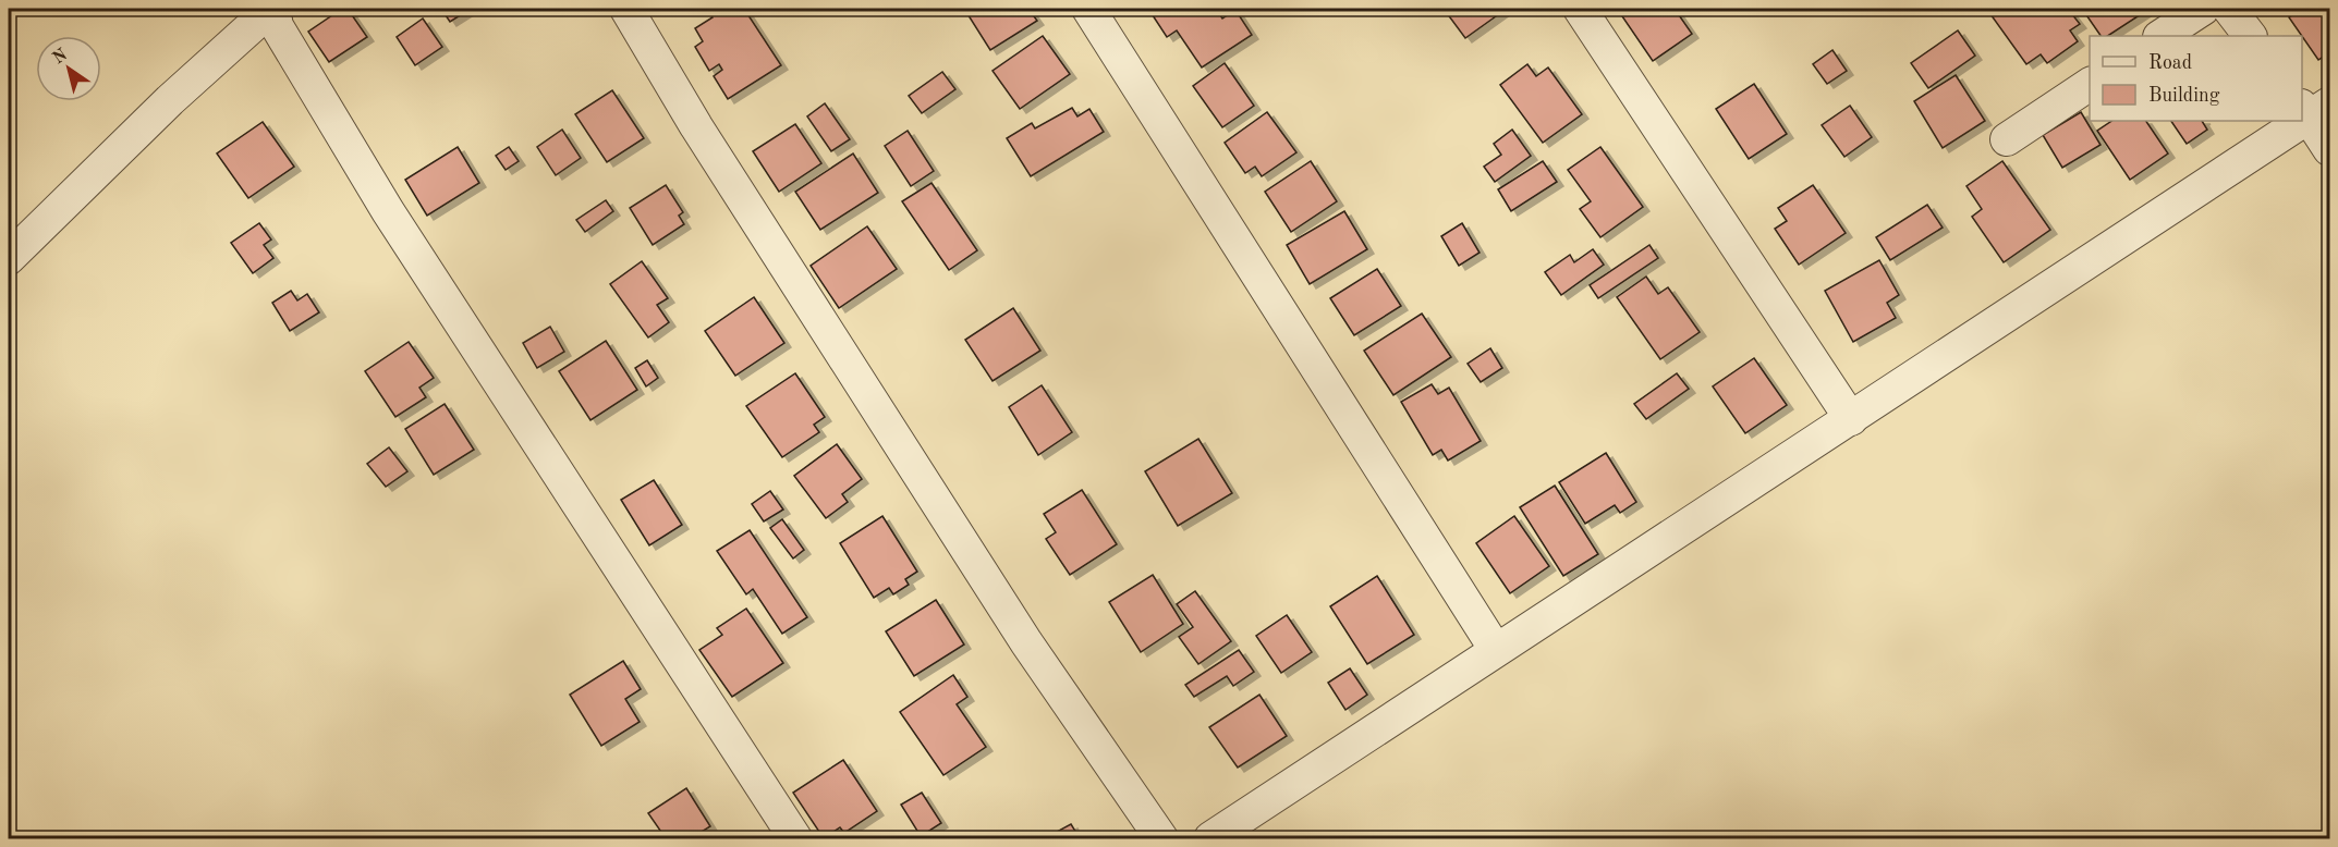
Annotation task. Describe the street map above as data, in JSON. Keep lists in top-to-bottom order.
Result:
{
  "legend": ["Road", "Building"],
  "north": "top left"
}
